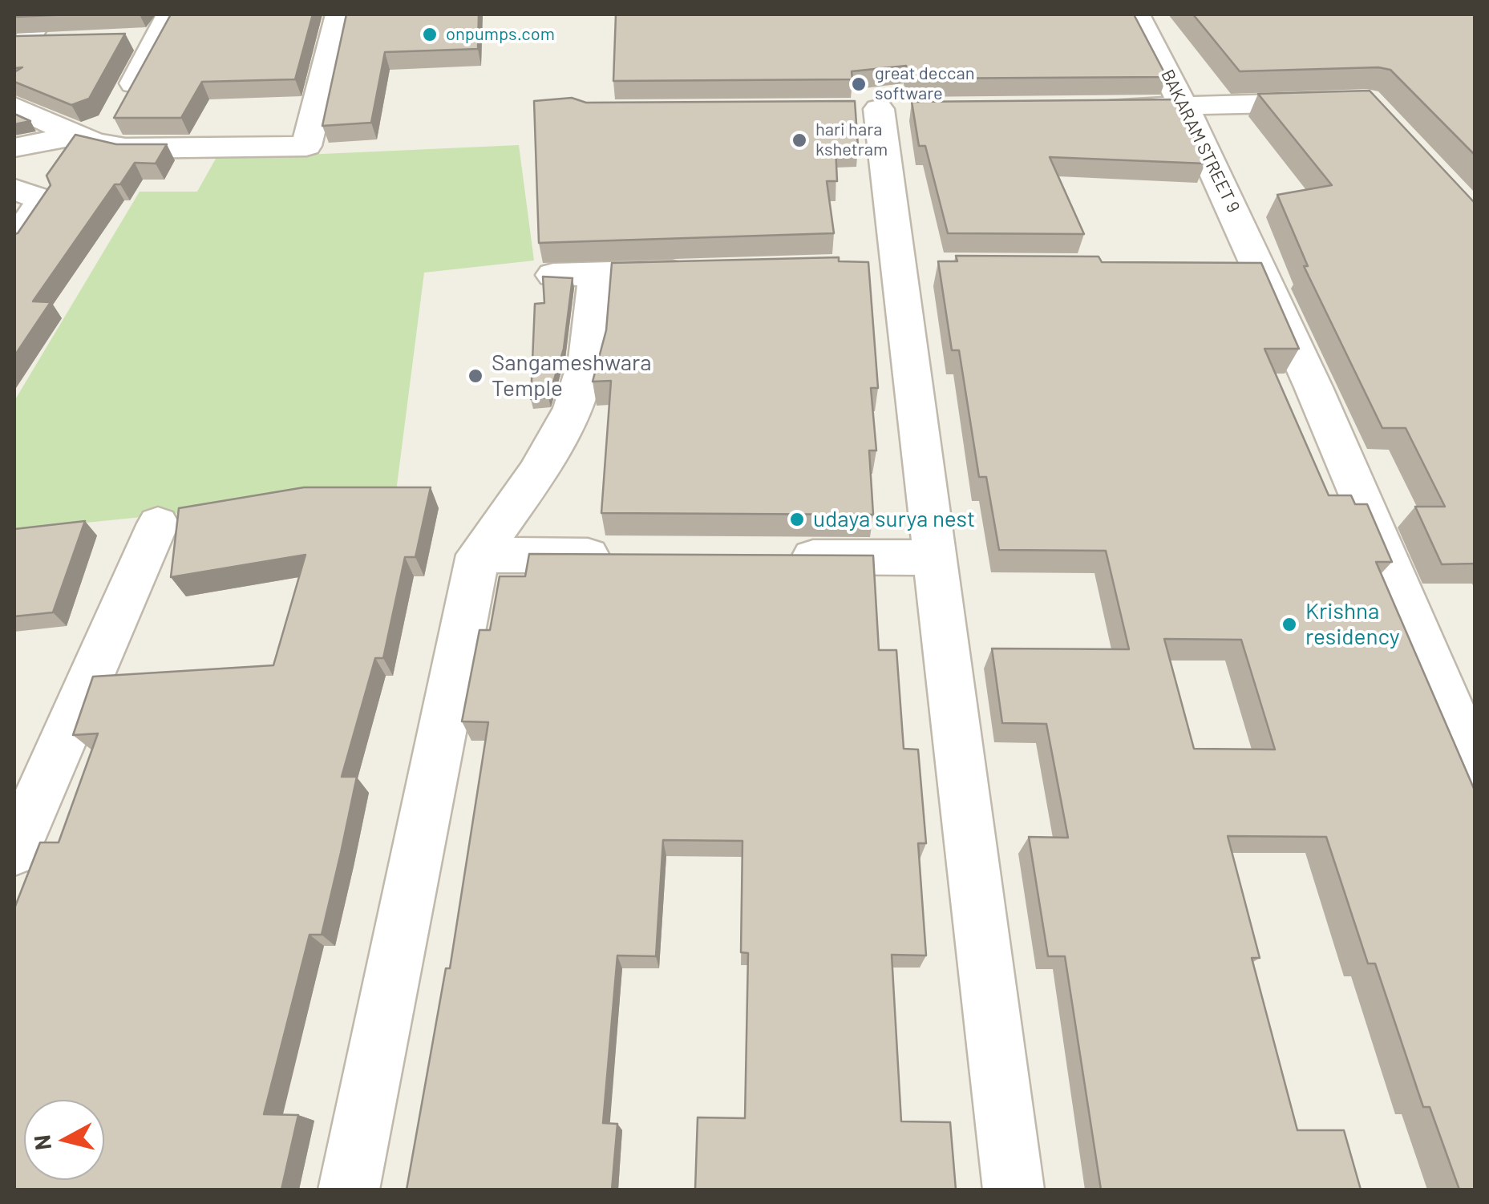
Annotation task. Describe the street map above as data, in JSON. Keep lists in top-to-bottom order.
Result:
{
  "streets": {
    "street": ["BAKARAM STREET 9"]
  },
  "places": [
    "onpumps.com",
    "great deccan software",
    "hari hara kshetram",
    "Sangameshwara Temple",
    "udaya surya nest",
    "Krishna residency"
  ],
  "north": "left"
}
